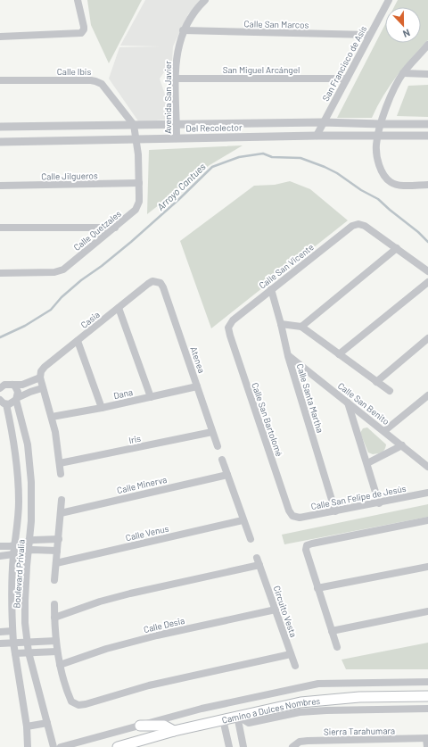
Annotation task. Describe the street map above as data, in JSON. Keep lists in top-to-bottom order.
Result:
{
  "streets": {
    "main road": ["Camino a Dulces Nombres"],
    "street": [
      "Calle San Marcos",
      "San Francisco de Asís",
      "San Miguel Arcángel",
      "Calle Ibis",
      "Avenida San Javier",
      "Del Recolector",
      "Calle Jilgueros",
      "Calle Quetzales",
      "Calle San Vicente",
      "Casia",
      "Atenea",
      "Dana",
      "Calle Santa Martha",
      "Calle San Benito",
      "Calle San Bartolomé",
      "Iris",
      "Calle Minerva",
      "Calle San Felipe de Jesús",
      "Calle Venus",
      "Boulevard Privalia",
      "Circuito Vesta",
      "Calle Desia",
      "Sierra Tarahumara"
    ]
  },
  "crossings": [
    ["Calle San Marcos", "San Francisco de Asís"],
    ["Calle San Marcos", "Avenida San Javier"],
    ["San Francisco de Asís", "San Miguel Arcángel"],
    ["San Francisco de Asís", "Del Recolector"],
    ["San Miguel Arcángel", "Avenida San Javier"],
    ["Calle Ibis", "Del Recolector"],
    ["Calle Ibis", "Calle Quetzales"],
    ["Avenida San Javier", "Del Recolector"],
    ["Del Recolector", "Calle Quetzales"],
    ["Calle Jilgueros", "Calle Quetzales"],
    ["Calle San Vicente", "Calle Santa Martha"],
    ["Calle San Vicente", "Calle San Bartolomé"],
    ["Casia", "Atenea"],
    ["Atenea", "Dana"],
    ["Atenea", "Iris"],
    ["Calle Santa Martha", "Calle San Benito"],
    ["Calle Santa Martha", "Calle San Felipe de Jesús"],
    ["Calle San Bartolomé", "Calle San Felipe de Jesús"],
    ["Circuito Vesta", "Calle Desia"]
  ],
  "water": ["Arroyo Cantues"],
  "north": "bottom"
}
